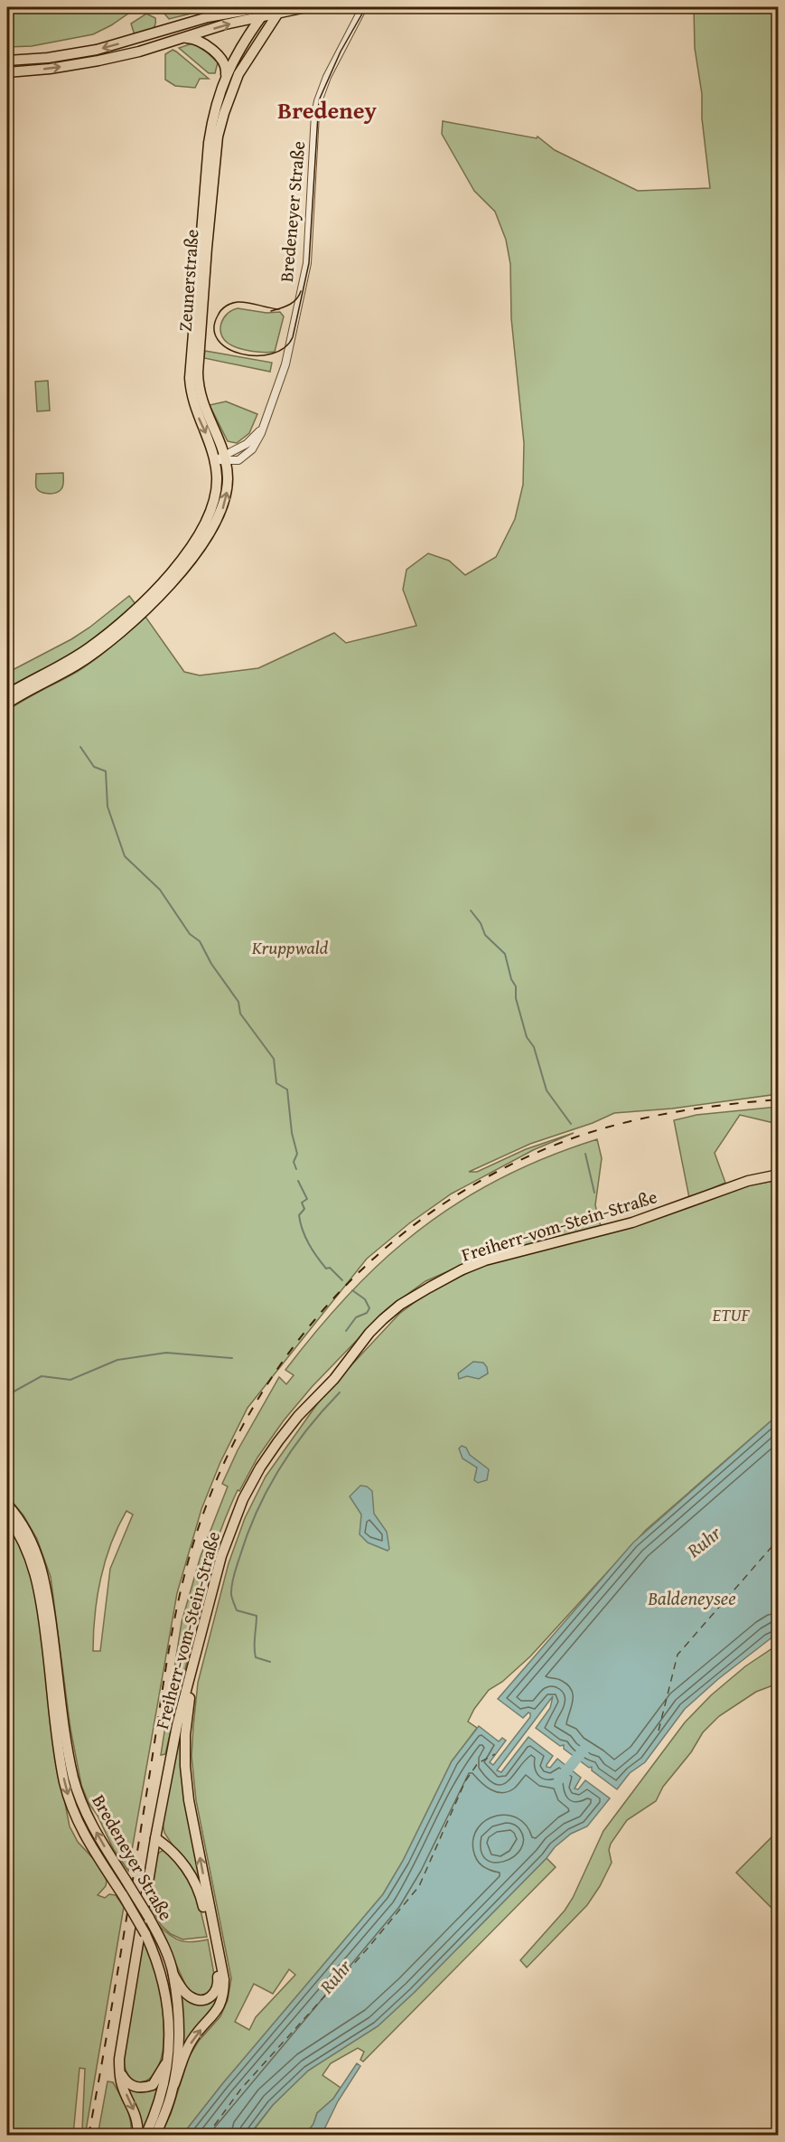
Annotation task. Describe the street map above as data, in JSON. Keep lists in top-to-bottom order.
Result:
{
  "streets": {
    "main road": ["Bredeneyer Straße", "Zeunerstraße", "Freiherr-vom-Stein-Straße"]
  },
  "crossings": [
    ["Bredeneyer Straße", "Zeunerstraße"]
  ],
  "districts": ["Bredeney"],
  "water": ["Ruhr", "Baldeneysee"],
  "parks": ["Kruppwald", "ETUF"]
}
